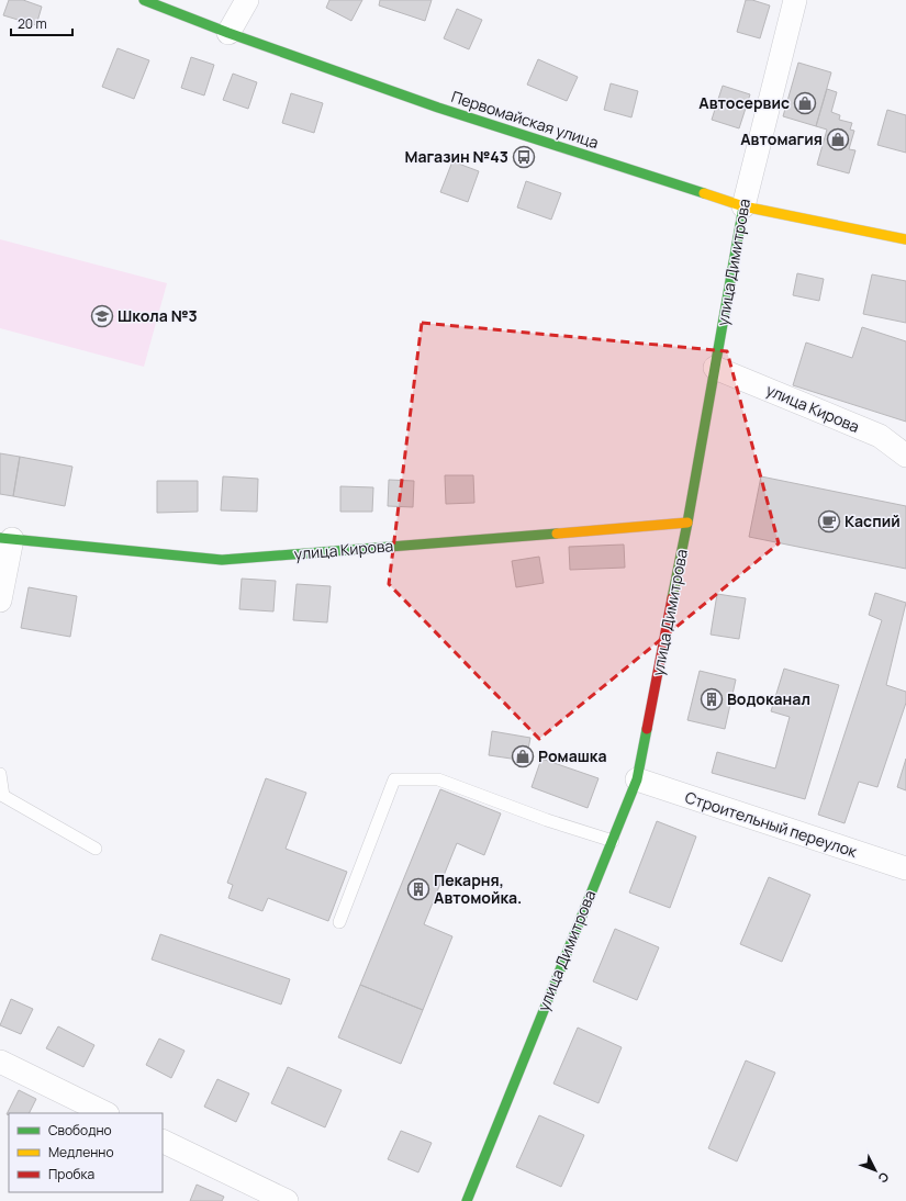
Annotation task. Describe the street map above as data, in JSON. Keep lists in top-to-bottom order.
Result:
{
  "streets": {
    "street": [
      "Первомайская улица",
      "улица Димитрова",
      "улица Кирова",
      "Строительный переулок"
    ]
  },
  "crossings": [
    ["Первомайская улица", "улица Димитрова"],
    ["улица Димитрова", "улица Кирова"],
    ["улица Димитрова", "Строительный переулок"]
  ],
  "places": {
    "shop": ["Автосервис", "Автомагия", "Ромашка"],
    "bus stop": ["Магазин №43"],
    "school or university": ["Школа №3"],
    "cafe": ["Каспий"],
    "building": ["Водоканал", "Пекарня, Автомойка."]
  },
  "legend": ["Свободно", "Медленно", "Пробка"],
  "scale_bar": "20 m",
  "north": "bottom right"
}
